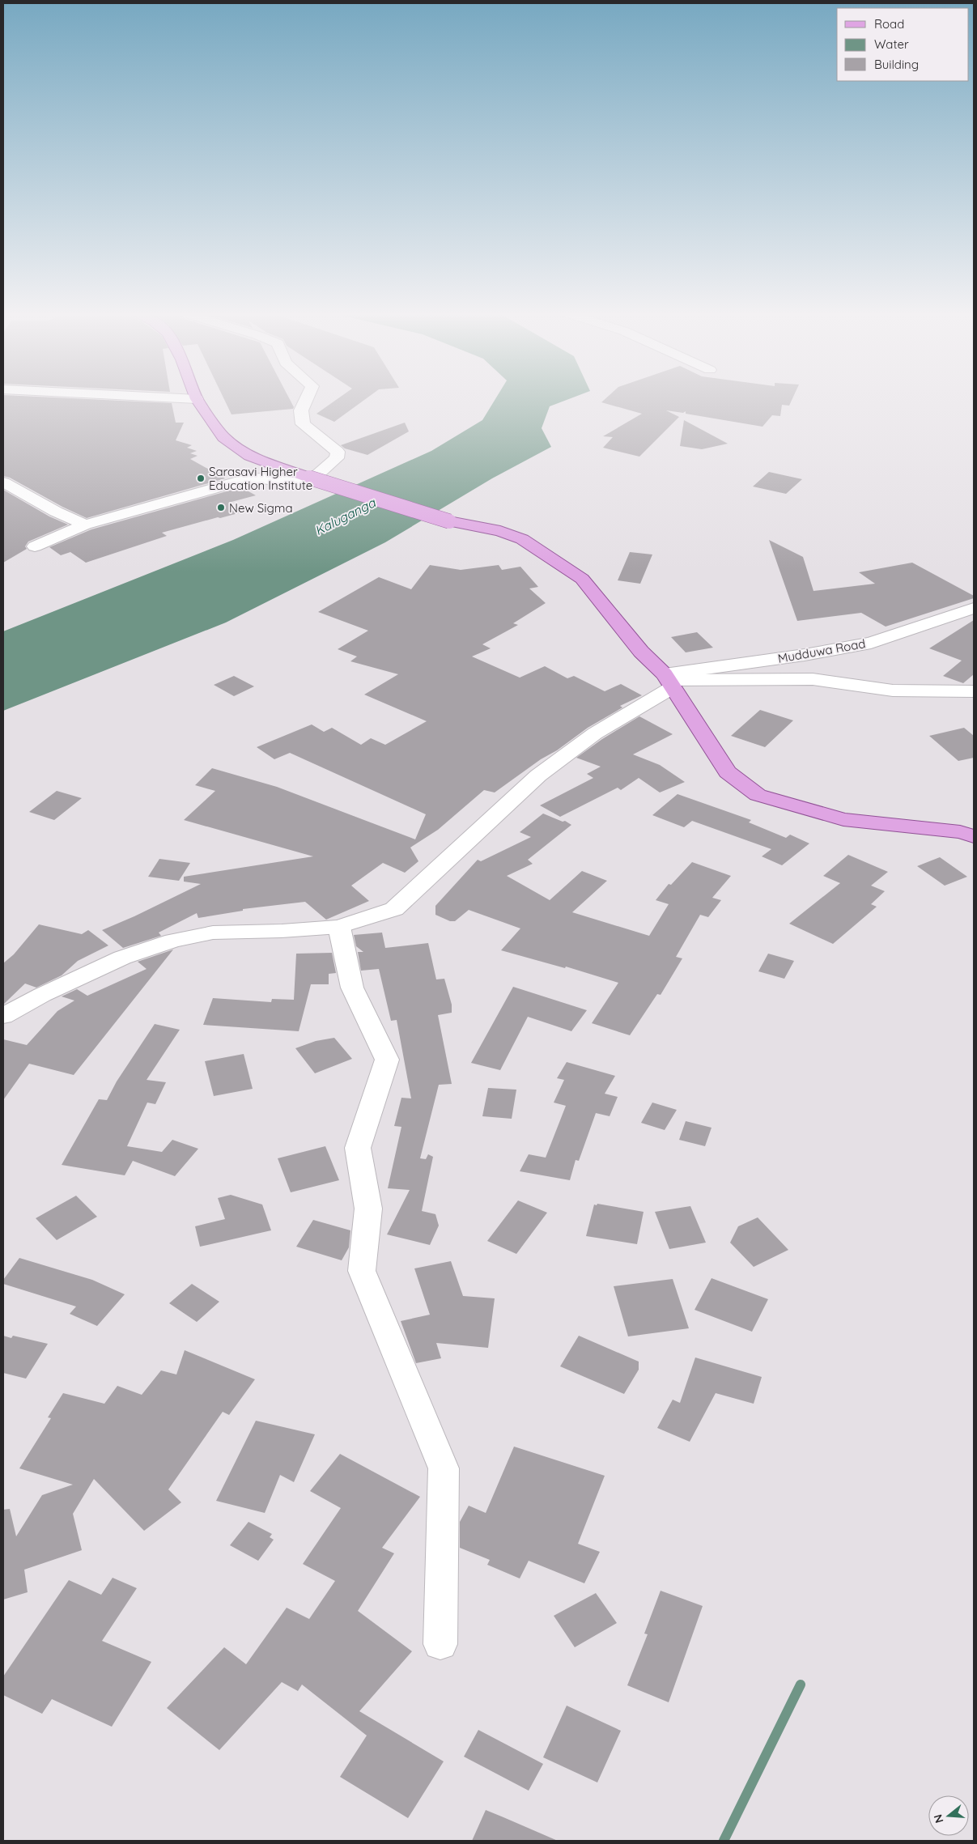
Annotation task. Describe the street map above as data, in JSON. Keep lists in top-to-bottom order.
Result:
{
  "streets": {
    "street": ["Mudduwa Road"]
  },
  "water": ["Kaluganga"],
  "places": ["Sarasavi Higher Education Institute", "New Sigma"],
  "legend": ["Road", "Water", "Building"],
  "north": "left"
}
